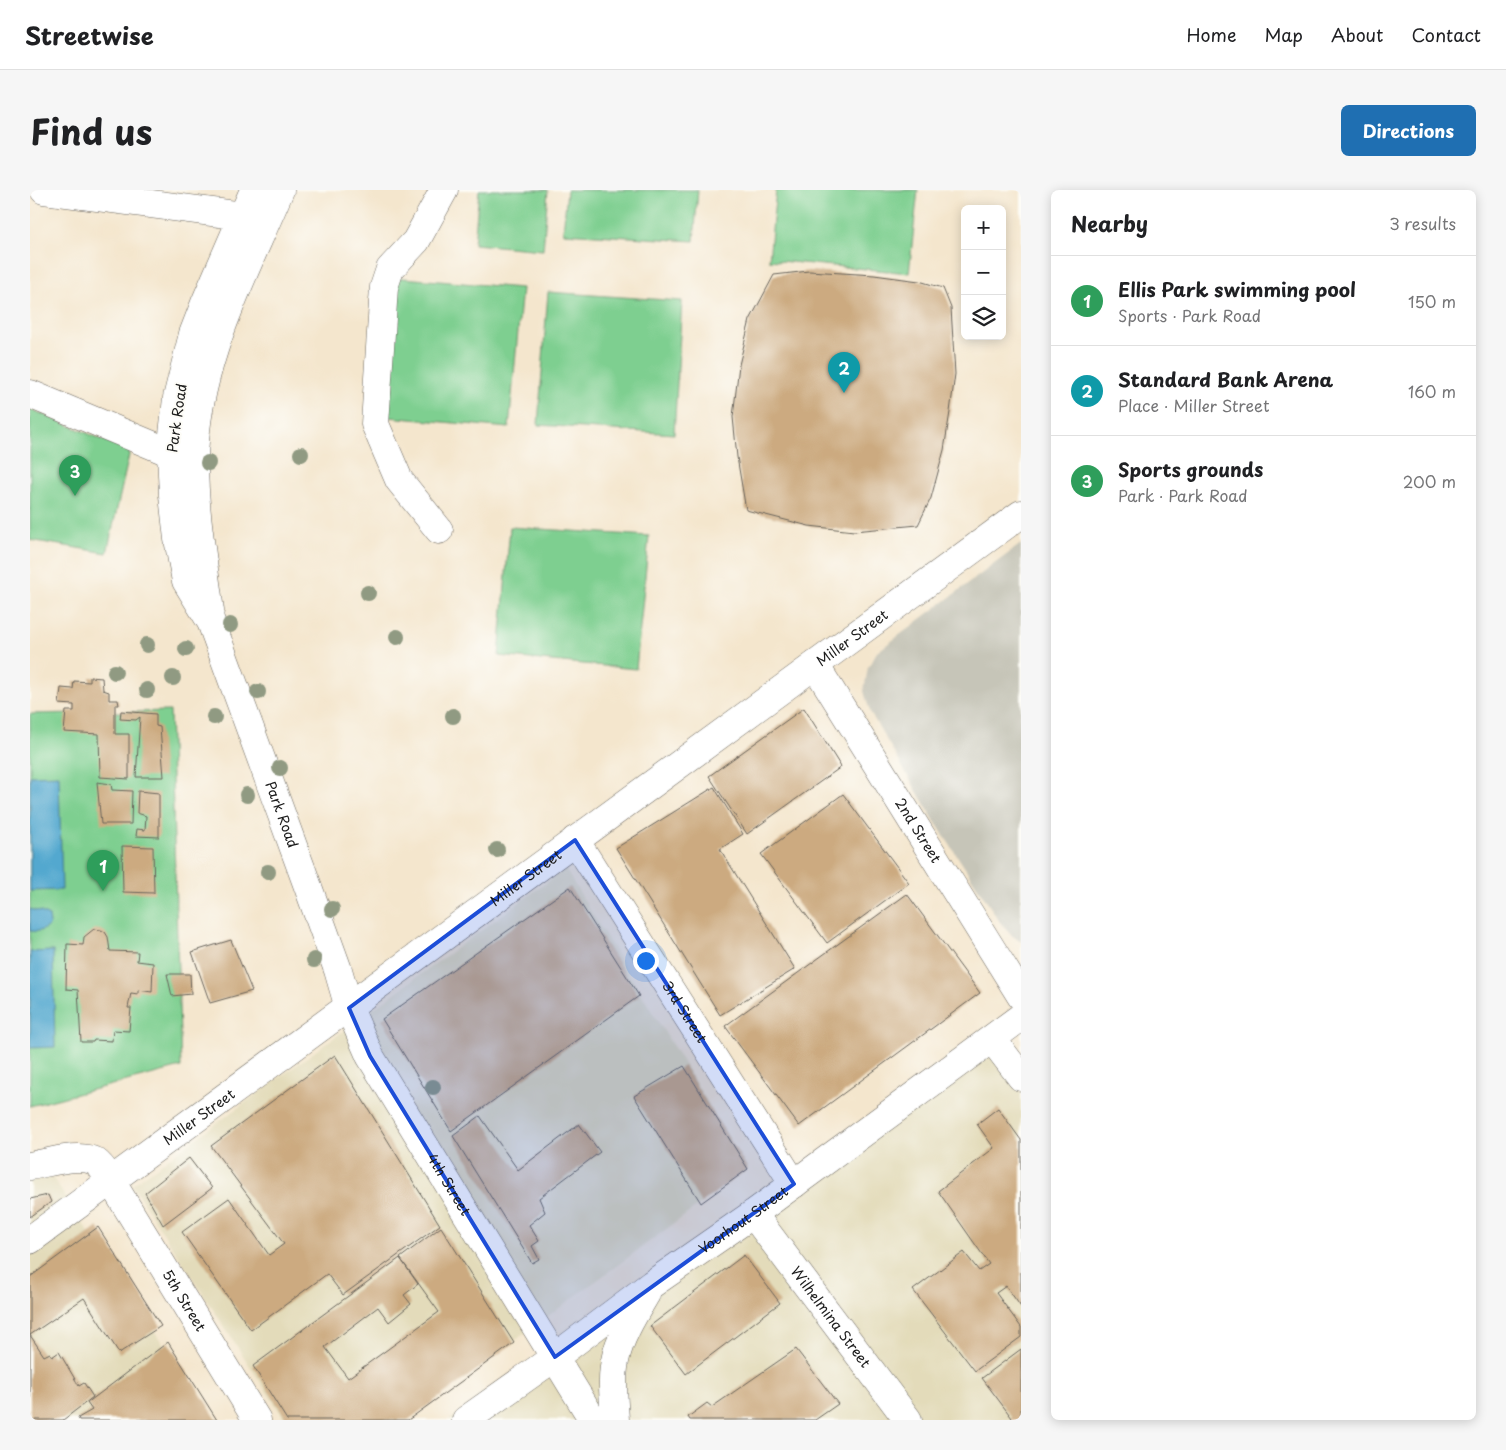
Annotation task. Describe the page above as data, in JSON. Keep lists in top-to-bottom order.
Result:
{
  "streets": {
    "street": [
      "Park Road",
      "Miller Street",
      "2nd Street",
      "3rd Street",
      "4th Street",
      "Voorhout Street",
      "5th Street",
      "Wilhelmina Street"
    ]
  },
  "crossings": [
    ["Park Road", "Miller Street"],
    ["Park Road", "4th Street"],
    ["Miller Street", "2nd Street"],
    ["Miller Street", "3rd Street"],
    ["Miller Street", "4th Street"],
    ["Miller Street", "5th Street"],
    ["3rd Street", "Voorhout Street"],
    ["4th Street", "Voorhout Street"],
    ["Voorhout Street", "Wilhelmina Street"]
  ],
  "page": {
    "header": "Streetwise",
    "nav": [
      "Home",
      "Map",
      "About",
      "Contact"
    ],
    "title": "Find us",
    "buttons": "Directions",
    "heading": ["Nearby", "3 results"],
    "map_buttons": ["+", "−"],
    "list": [
      {
        "mark": "1",
        "name": "Ellis Park swimming pool",
        "note": "Sports · Park Road",
        "value": "150 m"
      },
      {
        "mark": "2",
        "name": "Standard Bank Arena",
        "note": "Place · Miller Street",
        "value": "160 m"
      },
      {
        "mark": "3",
        "name": "Sports grounds",
        "note": "Park · Park Road",
        "value": "200 m"
      }
    ],
    "pins": ["2", "3", "1"]
  }
}
